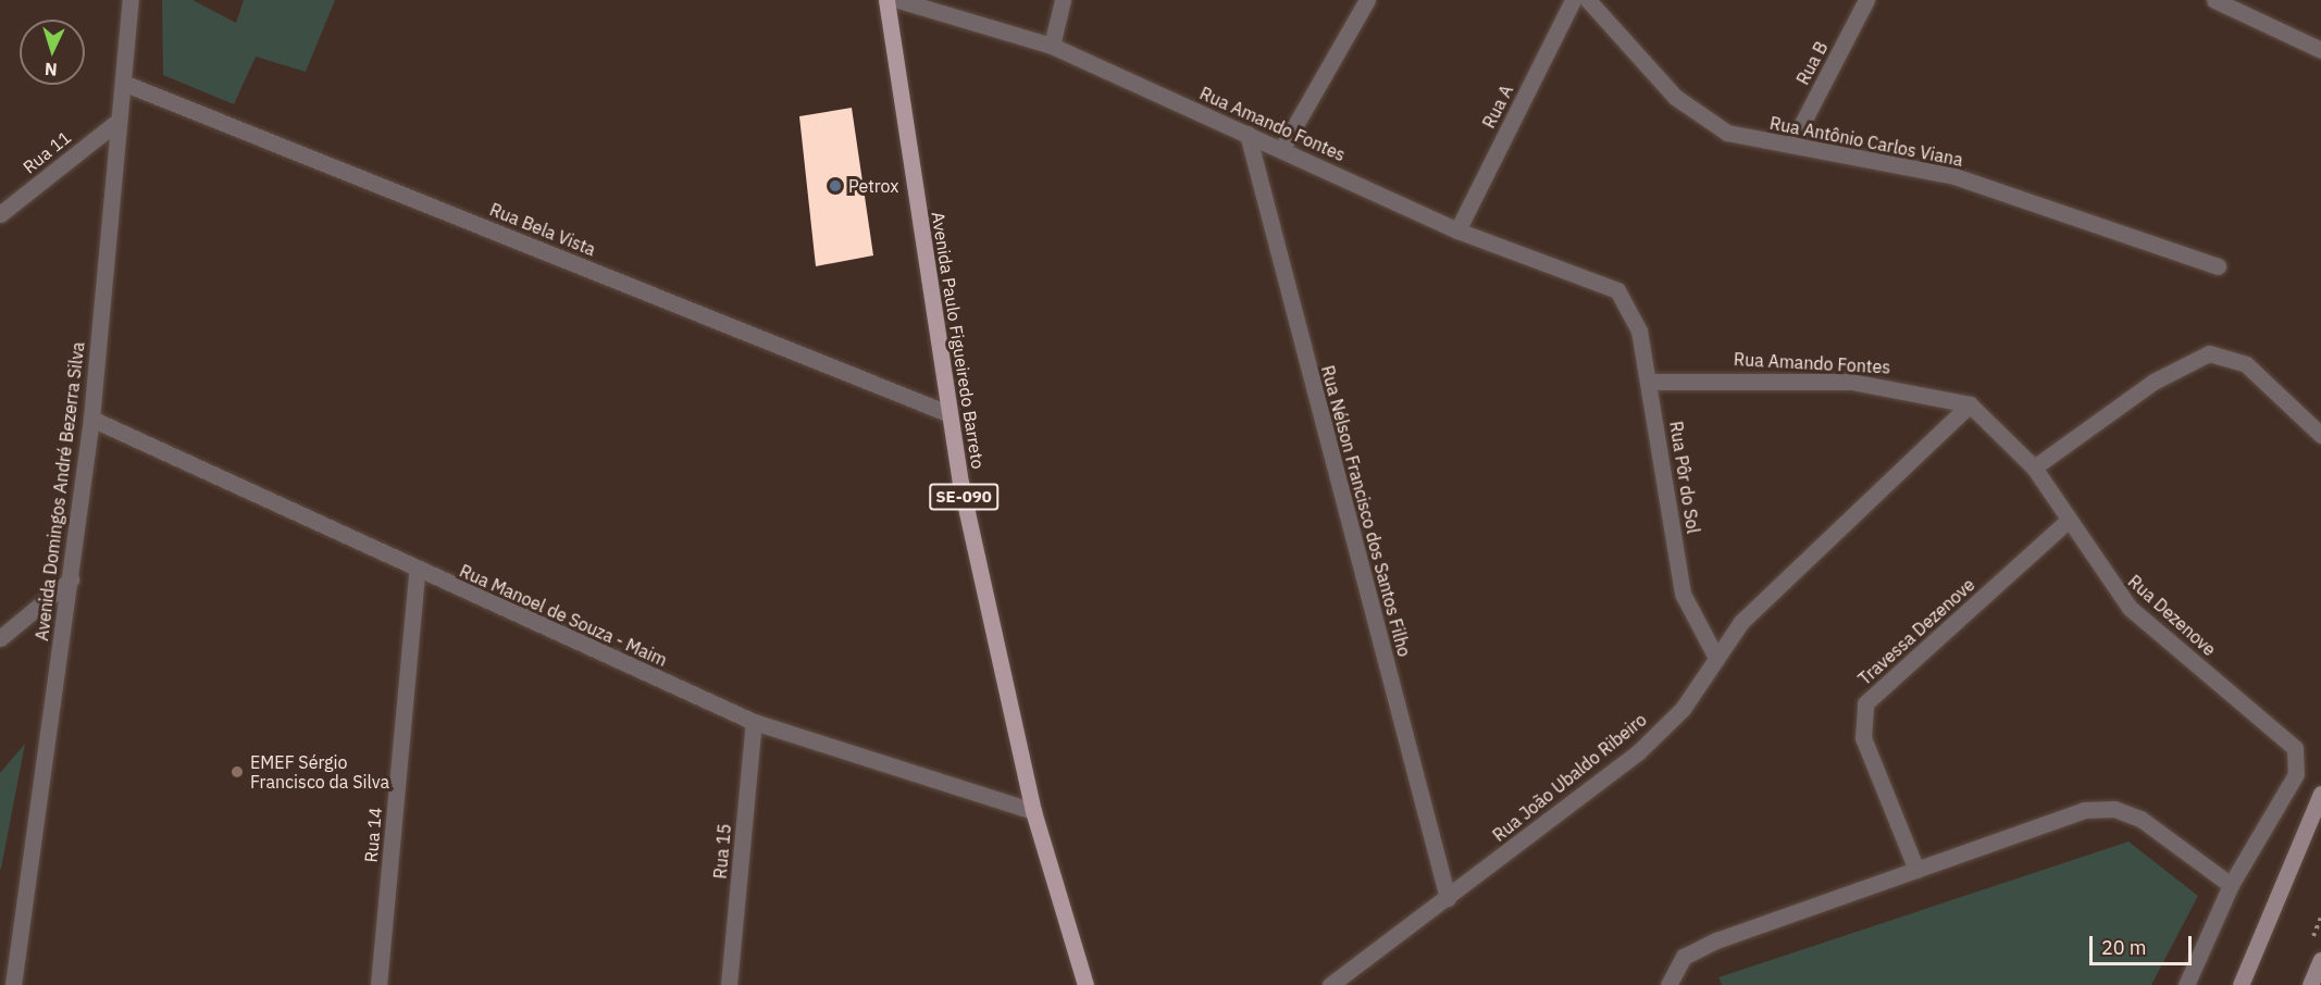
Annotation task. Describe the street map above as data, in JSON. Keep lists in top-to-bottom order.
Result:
{
  "streets": {
    "main road": ["Avenida Paulo Figueiredo Barreto", "SE-090"],
    "street": [
      "Rua B",
      "Rua A",
      "Rua Amando Fontes",
      "Rua Antônio Carlos Viana",
      "Rua 11",
      "Rua Bela Vista",
      "Rua Pôr do Sol",
      "Avenida Domingos André Bezerra Silva",
      "Rua Nélson Francisco dos Santos Filho",
      "Rua Manoel de Souza - Maim",
      "Rua Dezenove",
      "Travessa Dezenove",
      "Rua João Ubaldo Ribeiro",
      "Rua 14",
      "Rua 15"
    ]
  },
  "crossings": [
    ["Rua B", "Rua Antônio Carlos Viana"],
    ["Rua A", "Rua Amando Fontes"],
    ["Rua Amando Fontes", "Rua Pôr do Sol"],
    ["Rua Amando Fontes", "Rua Nélson Francisco dos Santos Filho"],
    ["Rua Amando Fontes", "Rua Dezenove"],
    ["Rua Amando Fontes", "Rua João Ubaldo Ribeiro"],
    ["Rua 11", "Avenida Domingos André Bezerra Silva"],
    ["Rua Bela Vista", "Avenida Paulo Figueiredo Barreto"],
    ["Rua Bela Vista", "Avenida Domingos André Bezerra Silva"],
    ["Avenida Paulo Figueiredo Barreto", "Rua Manoel de Souza - Maim"],
    ["Rua Pôr do Sol", "Rua João Ubaldo Ribeiro"],
    ["Avenida Domingos André Bezerra Silva", "Rua Manoel de Souza - Maim"],
    ["Rua Nélson Francisco dos Santos Filho", "Rua João Ubaldo Ribeiro"],
    ["Rua Manoel de Souza - Maim", "Rua 14"],
    ["Rua Manoel de Souza - Maim", "Rua 15"],
    ["Rua Dezenove", "Travessa Dezenove"],
    ["Rua Dezenove", "Rua João Ubaldo Ribeiro"]
  ],
  "places": ["Petrox", "EMEF Sérgio Francisco da Silva"],
  "scale_bar": "20 m",
  "north": "bottom"
}
